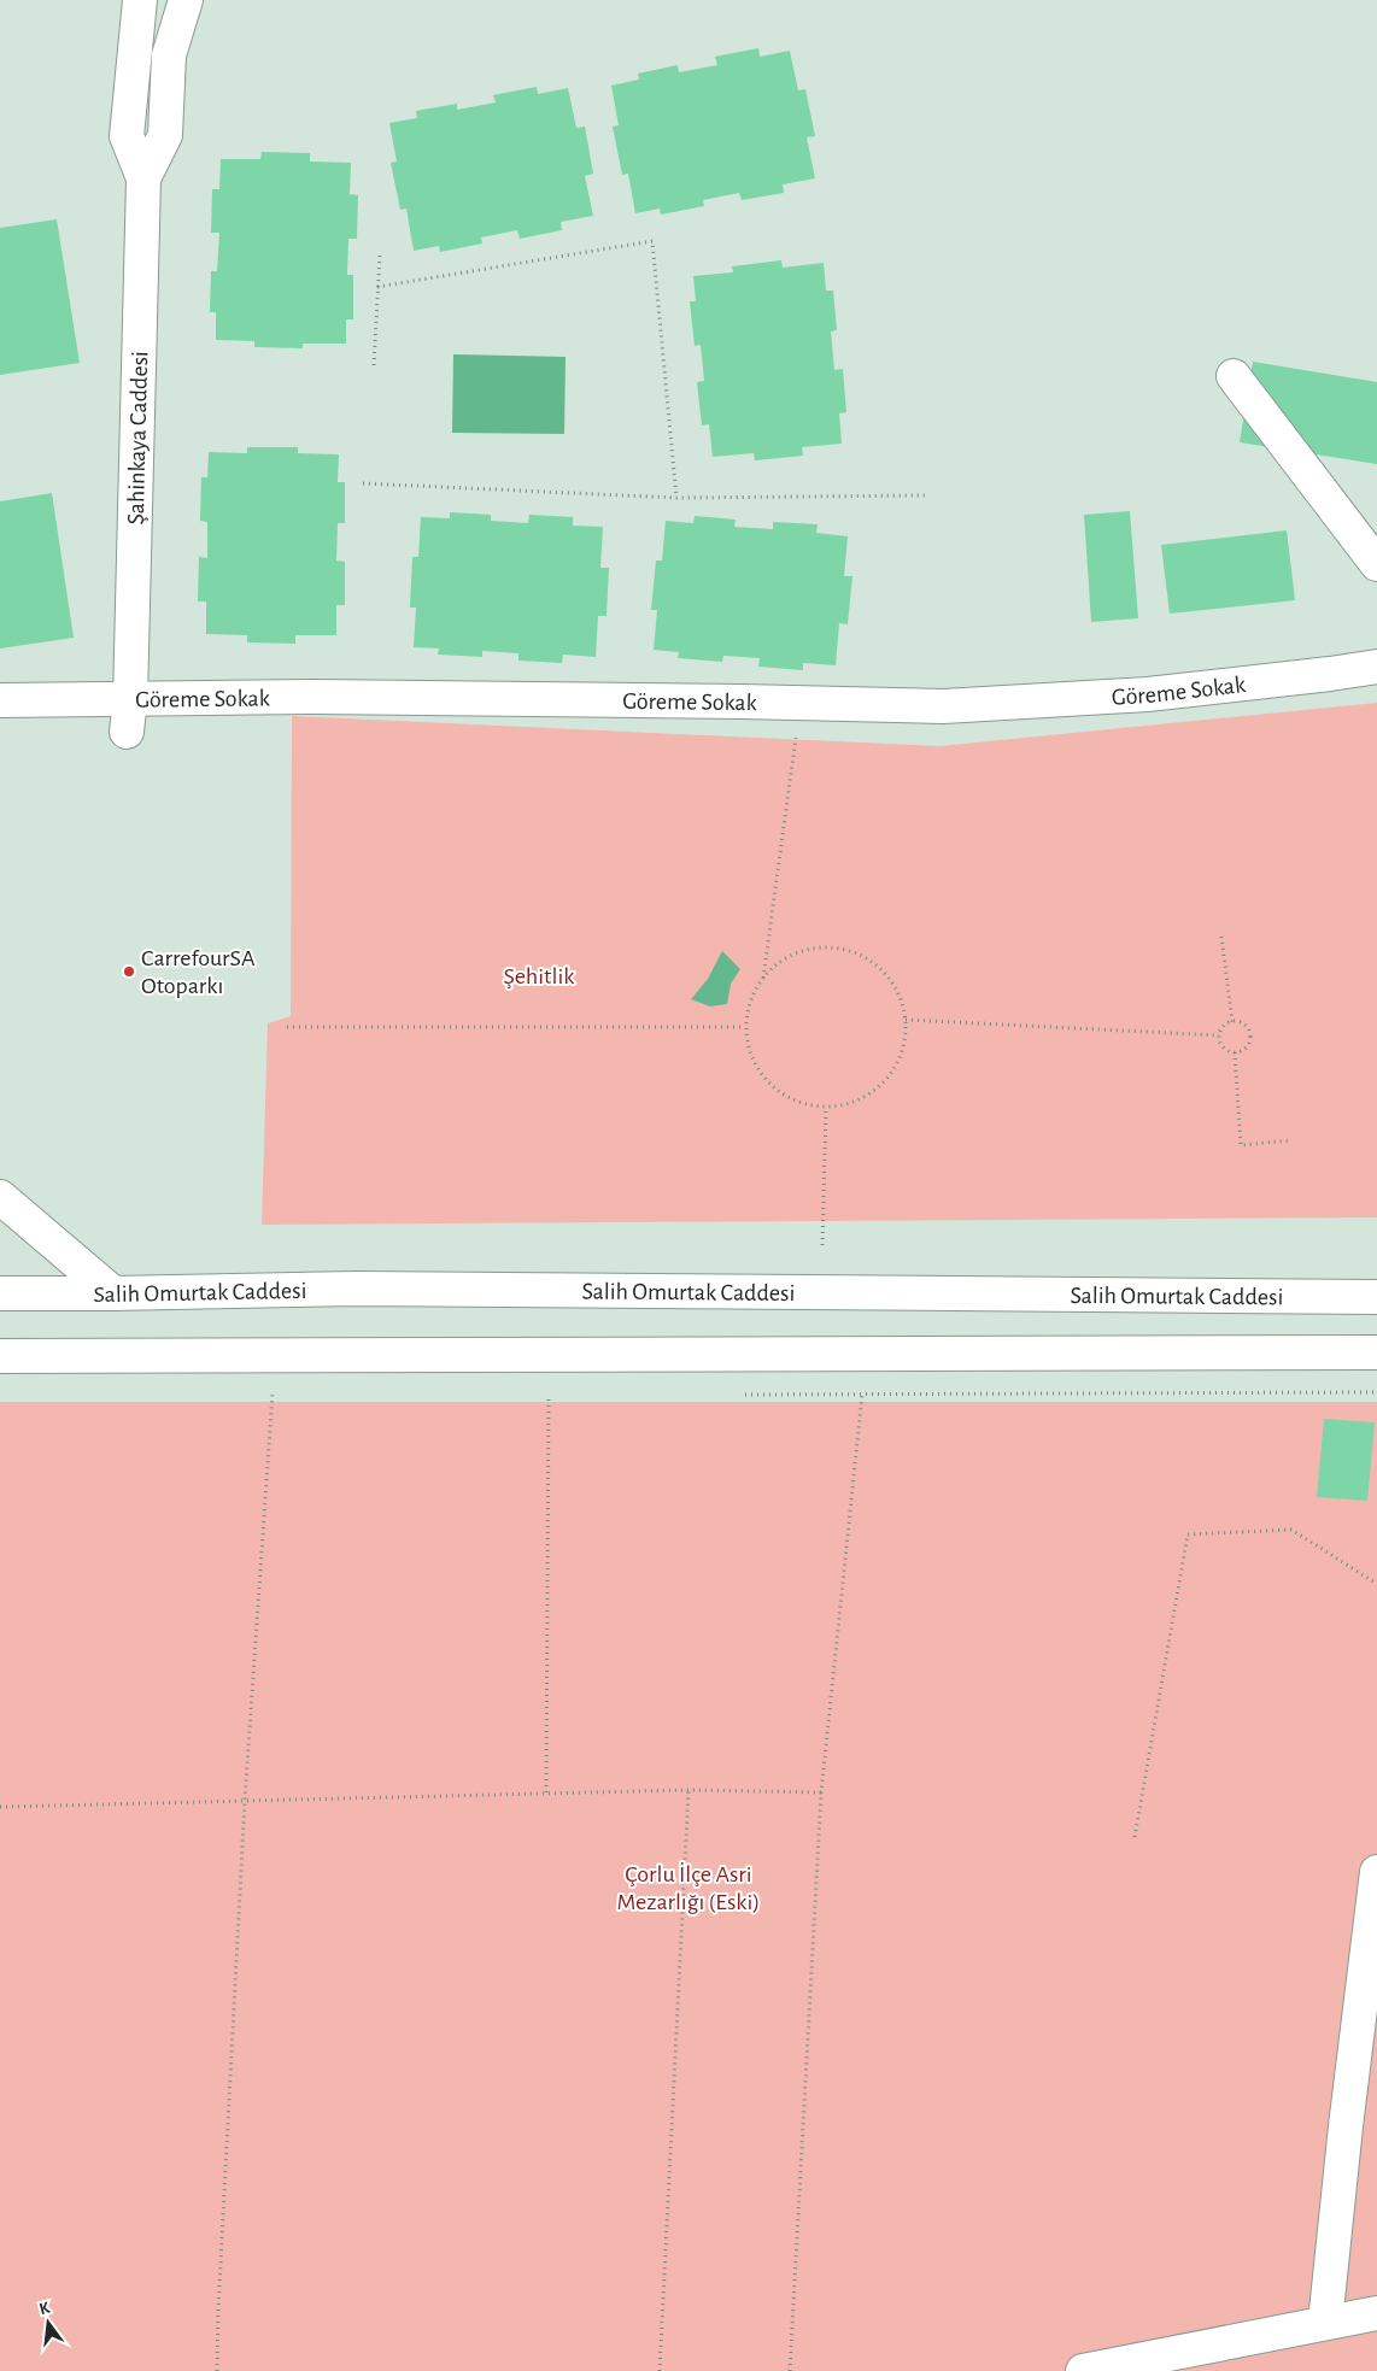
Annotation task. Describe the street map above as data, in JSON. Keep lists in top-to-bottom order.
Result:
{
  "streets": {
    "main road": ["Şahinkaya Caddesi", "Göreme Sokak", "Salih Omurtak Caddesi"]
  },
  "crossings": [
    ["Şahinkaya Caddesi", "Göreme Sokak"]
  ],
  "parks": ["Şehitlik", "Çorlu İlçe Asri Mezarlığı (Eski)"],
  "places": ["CarrefourSA Otoparkı"],
  "north": "top"
}
